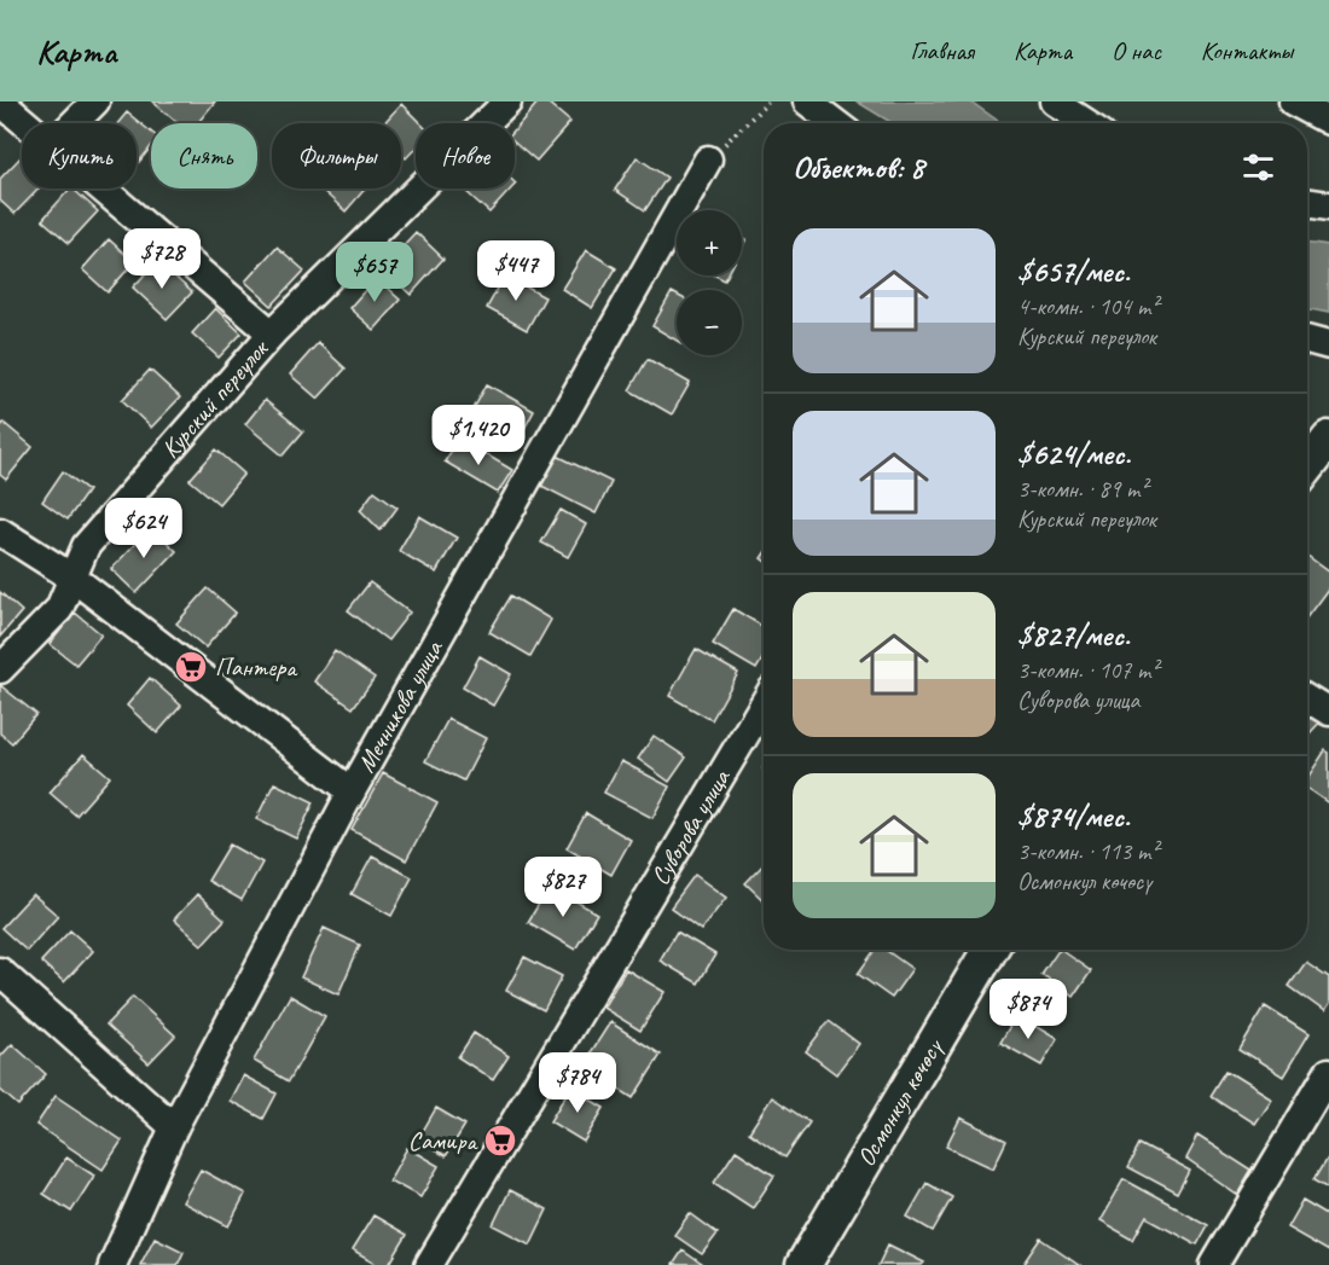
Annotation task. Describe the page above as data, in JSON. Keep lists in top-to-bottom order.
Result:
{
  "streets": {
    "street": [
      "Курский переулок",
      "Мечникова улица",
      "Суворова улица",
      "Осмонкул көчөсү"
    ]
  },
  "places": {
    "supermarket": ["Пантера", "Самира"]
  },
  "page": {
    "header": "Карта",
    "nav": [
      "Главная",
      "Карта",
      "О нас",
      "Контакты"
    ],
    "chip": [
      "Купить",
      "Снять",
      "Фильтры",
      "Новое"
    ],
    "heading": "Объектов: 8",
    "map_buttons": ["+", "−"],
    "list": [
      {
        "name": "$657/мес.",
        "note": "4-комн. · 104 m² · Курский переулок"
      },
      {
        "name": "$624/мес.",
        "note": "3-комн. · 89 m² · Курский переулок"
      },
      {
        "name": "$827/мес.",
        "note": "3-комн. · 107 m² · Суворова улица"
      },
      {
        "name": "$874/мес.",
        "note": "3-комн. · 113 m² · Осмонкул көчөсү"
      }
    ],
    "price": [
      "$728",
      "$447",
      "$657",
      "$1,420",
      "$624",
      "$827",
      "$874",
      "$784"
    ]
  }
}
